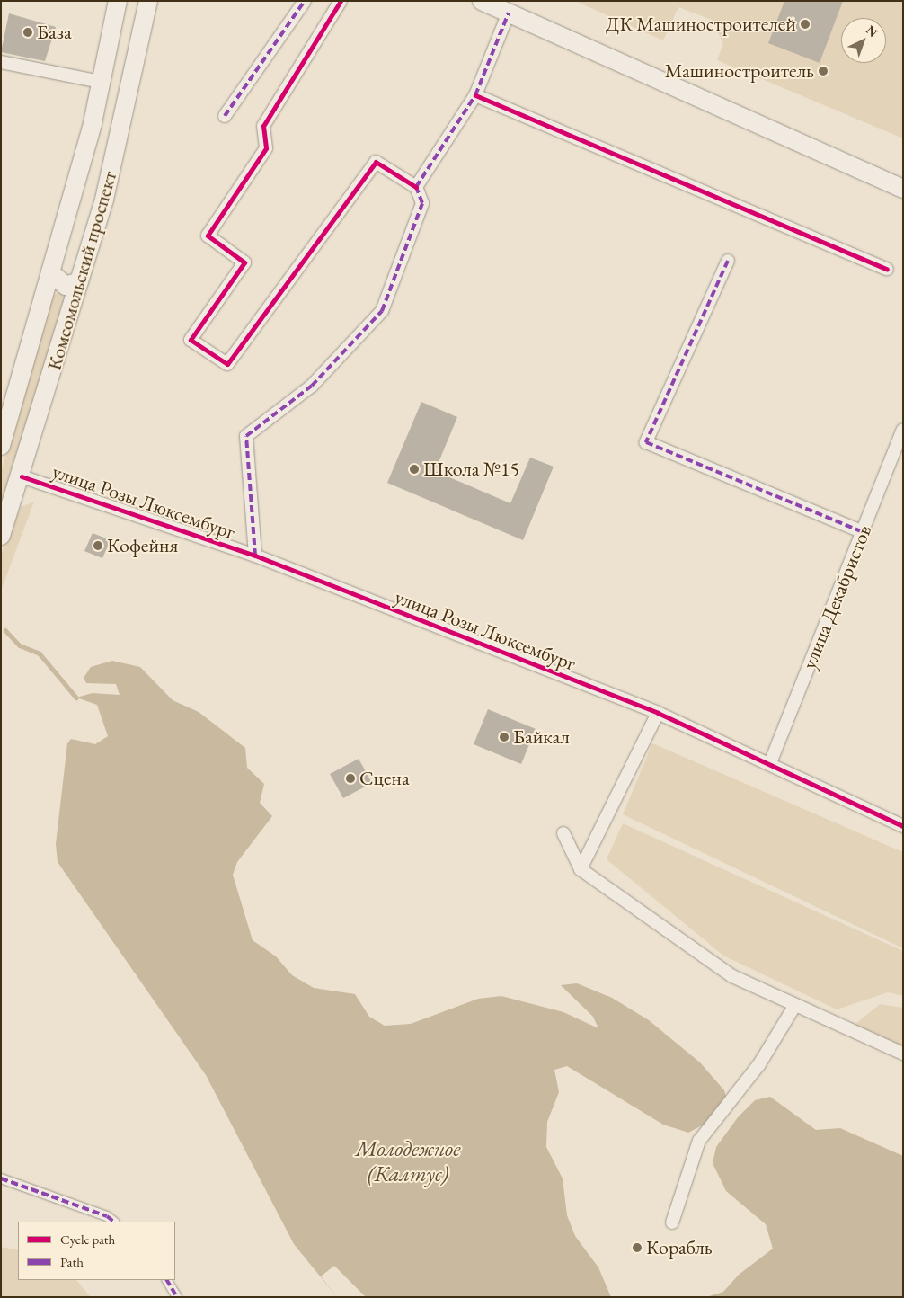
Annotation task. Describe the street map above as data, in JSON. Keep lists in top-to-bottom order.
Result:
{
  "streets": {
    "main road": ["Комсомольский проспект"],
    "street": ["улица Розы Люксембург", "улица Декабристов"]
  },
  "crossings": [
    ["Комсомольский проспект", "улица Розы Люксембург"],
    ["улица Розы Люксембург", "улица Декабристов"]
  ],
  "water": ["Молодежное (Калтус)"],
  "places": [
    "ДК Машиностроителей",
    "База",
    "Машиностроитель",
    "Школа №15",
    "Кофейня",
    "Байкал",
    "Сцена",
    "Корабль"
  ],
  "legend": ["Cycle path", "Path"],
  "north": "top right"
}
